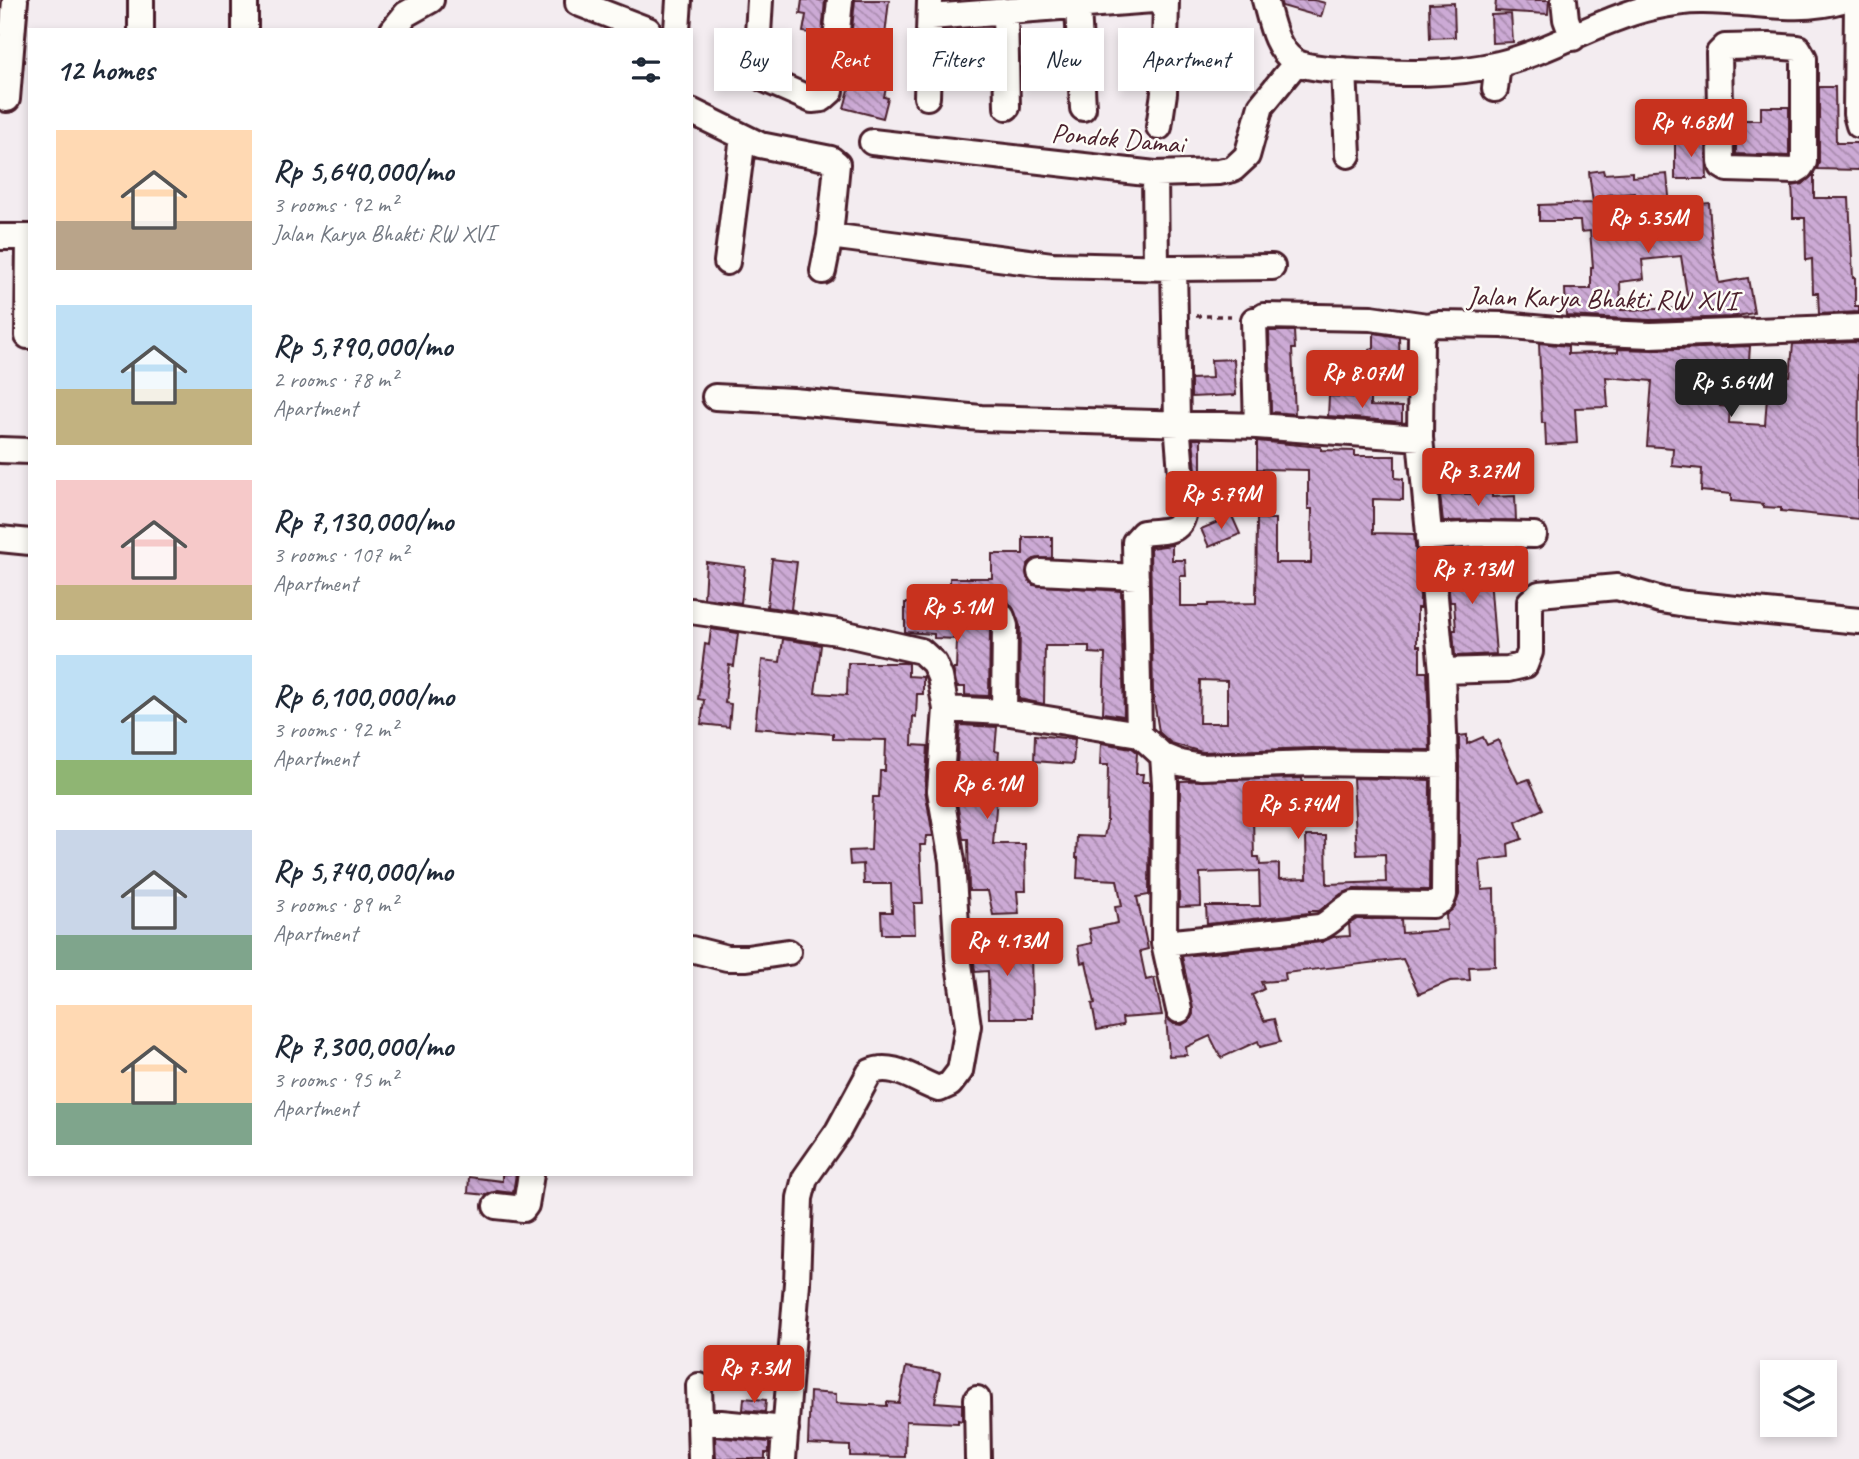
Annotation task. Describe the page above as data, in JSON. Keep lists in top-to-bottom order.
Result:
{
  "streets": {
    "street": ["Pondok Damai", "Jalan Karya Bhakti RW XVI"]
  },
  "page": {
    "chip": [
      "Buy",
      "Rent",
      "Filters",
      "New",
      "Apartment"
    ],
    "heading": "12 homes",
    "price": [
      "Rp 4.68M",
      "Rp 5.35M",
      "Rp 8.07M",
      "Rp 5.64M",
      "Rp 3.27M",
      "Rp 5.79M",
      "Rp 7.13M",
      "Rp 5.1M",
      "Rp 6.1M",
      "Rp 5.74M",
      "Rp 4.13M",
      "Rp 7.3M"
    ],
    "list": [
      {
        "name": "Rp 5,640,000/mo",
        "note": "3 rooms · 92 m² · Jalan Karya Bhakti RW XVI"
      },
      {
        "name": "Rp 5,790,000/mo",
        "note": "2 rooms · 78 m² · Apartment"
      },
      {
        "name": "Rp 7,130,000/mo",
        "note": "3 rooms · 107 m² · Apartment"
      },
      {
        "name": "Rp 6,100,000/mo",
        "note": "3 rooms · 92 m² · Apartment"
      },
      {
        "name": "Rp 5,740,000/mo",
        "note": "3 rooms · 89 m² · Apartment"
      },
      {
        "name": "Rp 7,300,000/mo",
        "note": "3 rooms · 95 m² · Apartment"
      }
    ]
  }
}
